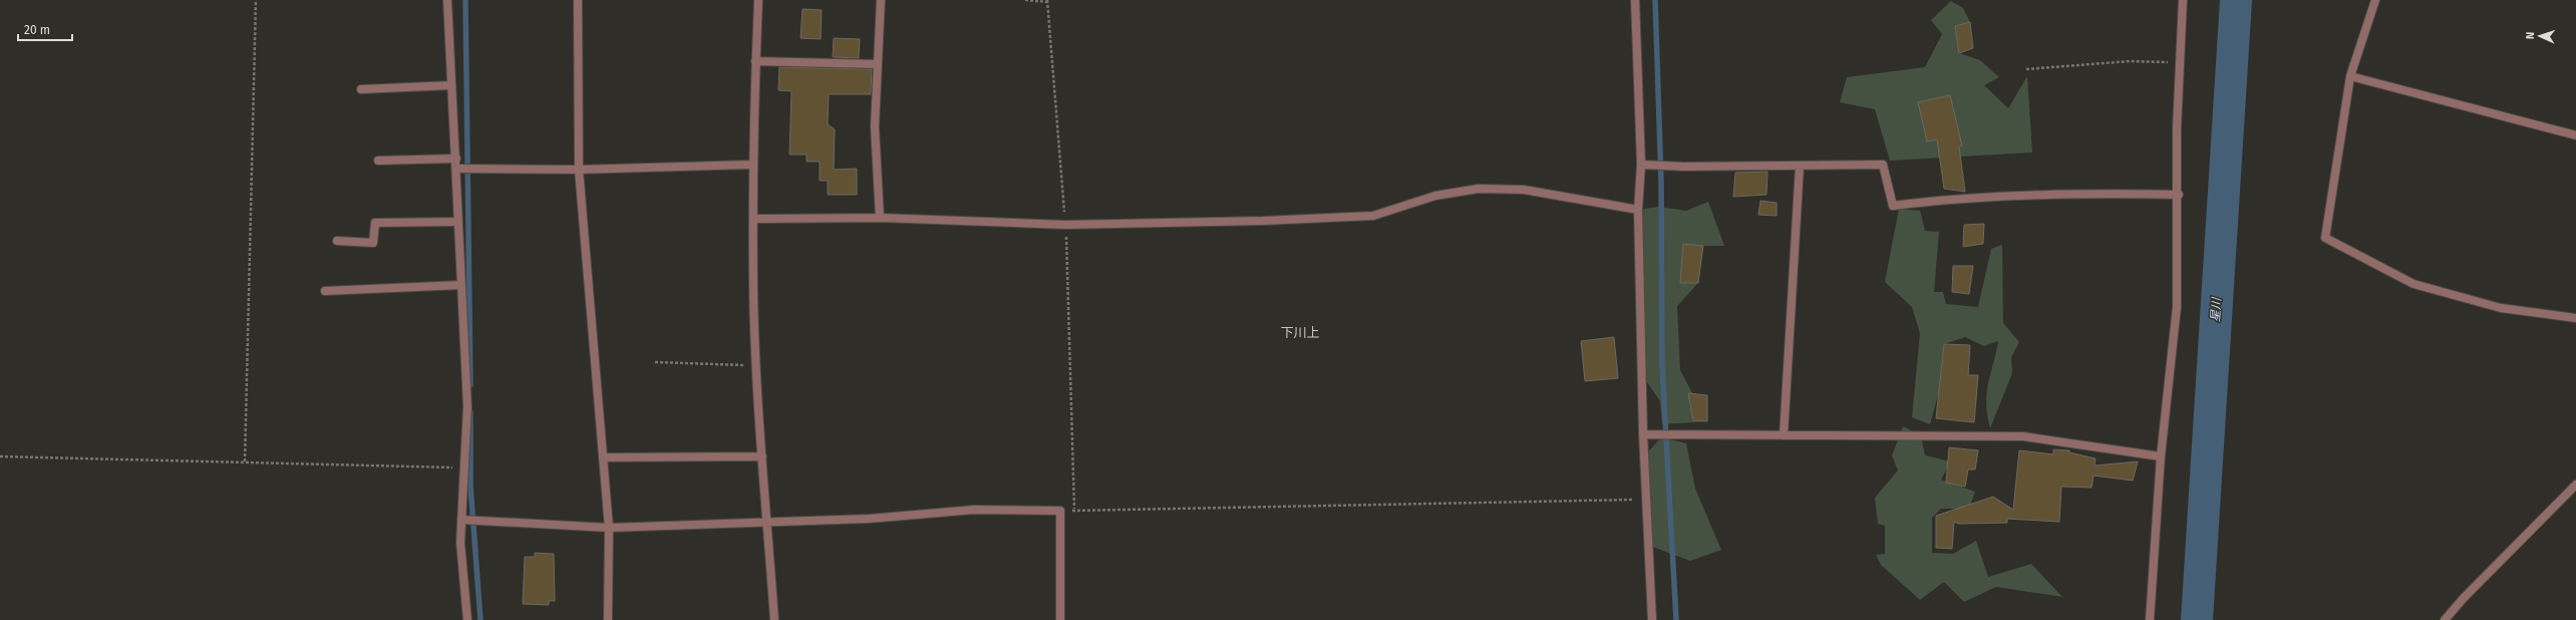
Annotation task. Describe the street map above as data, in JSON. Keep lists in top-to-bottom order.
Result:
{
  "districts": ["下川上"],
  "water": ["星川"],
  "scale_bar": "20 m",
  "north": "left"
}
